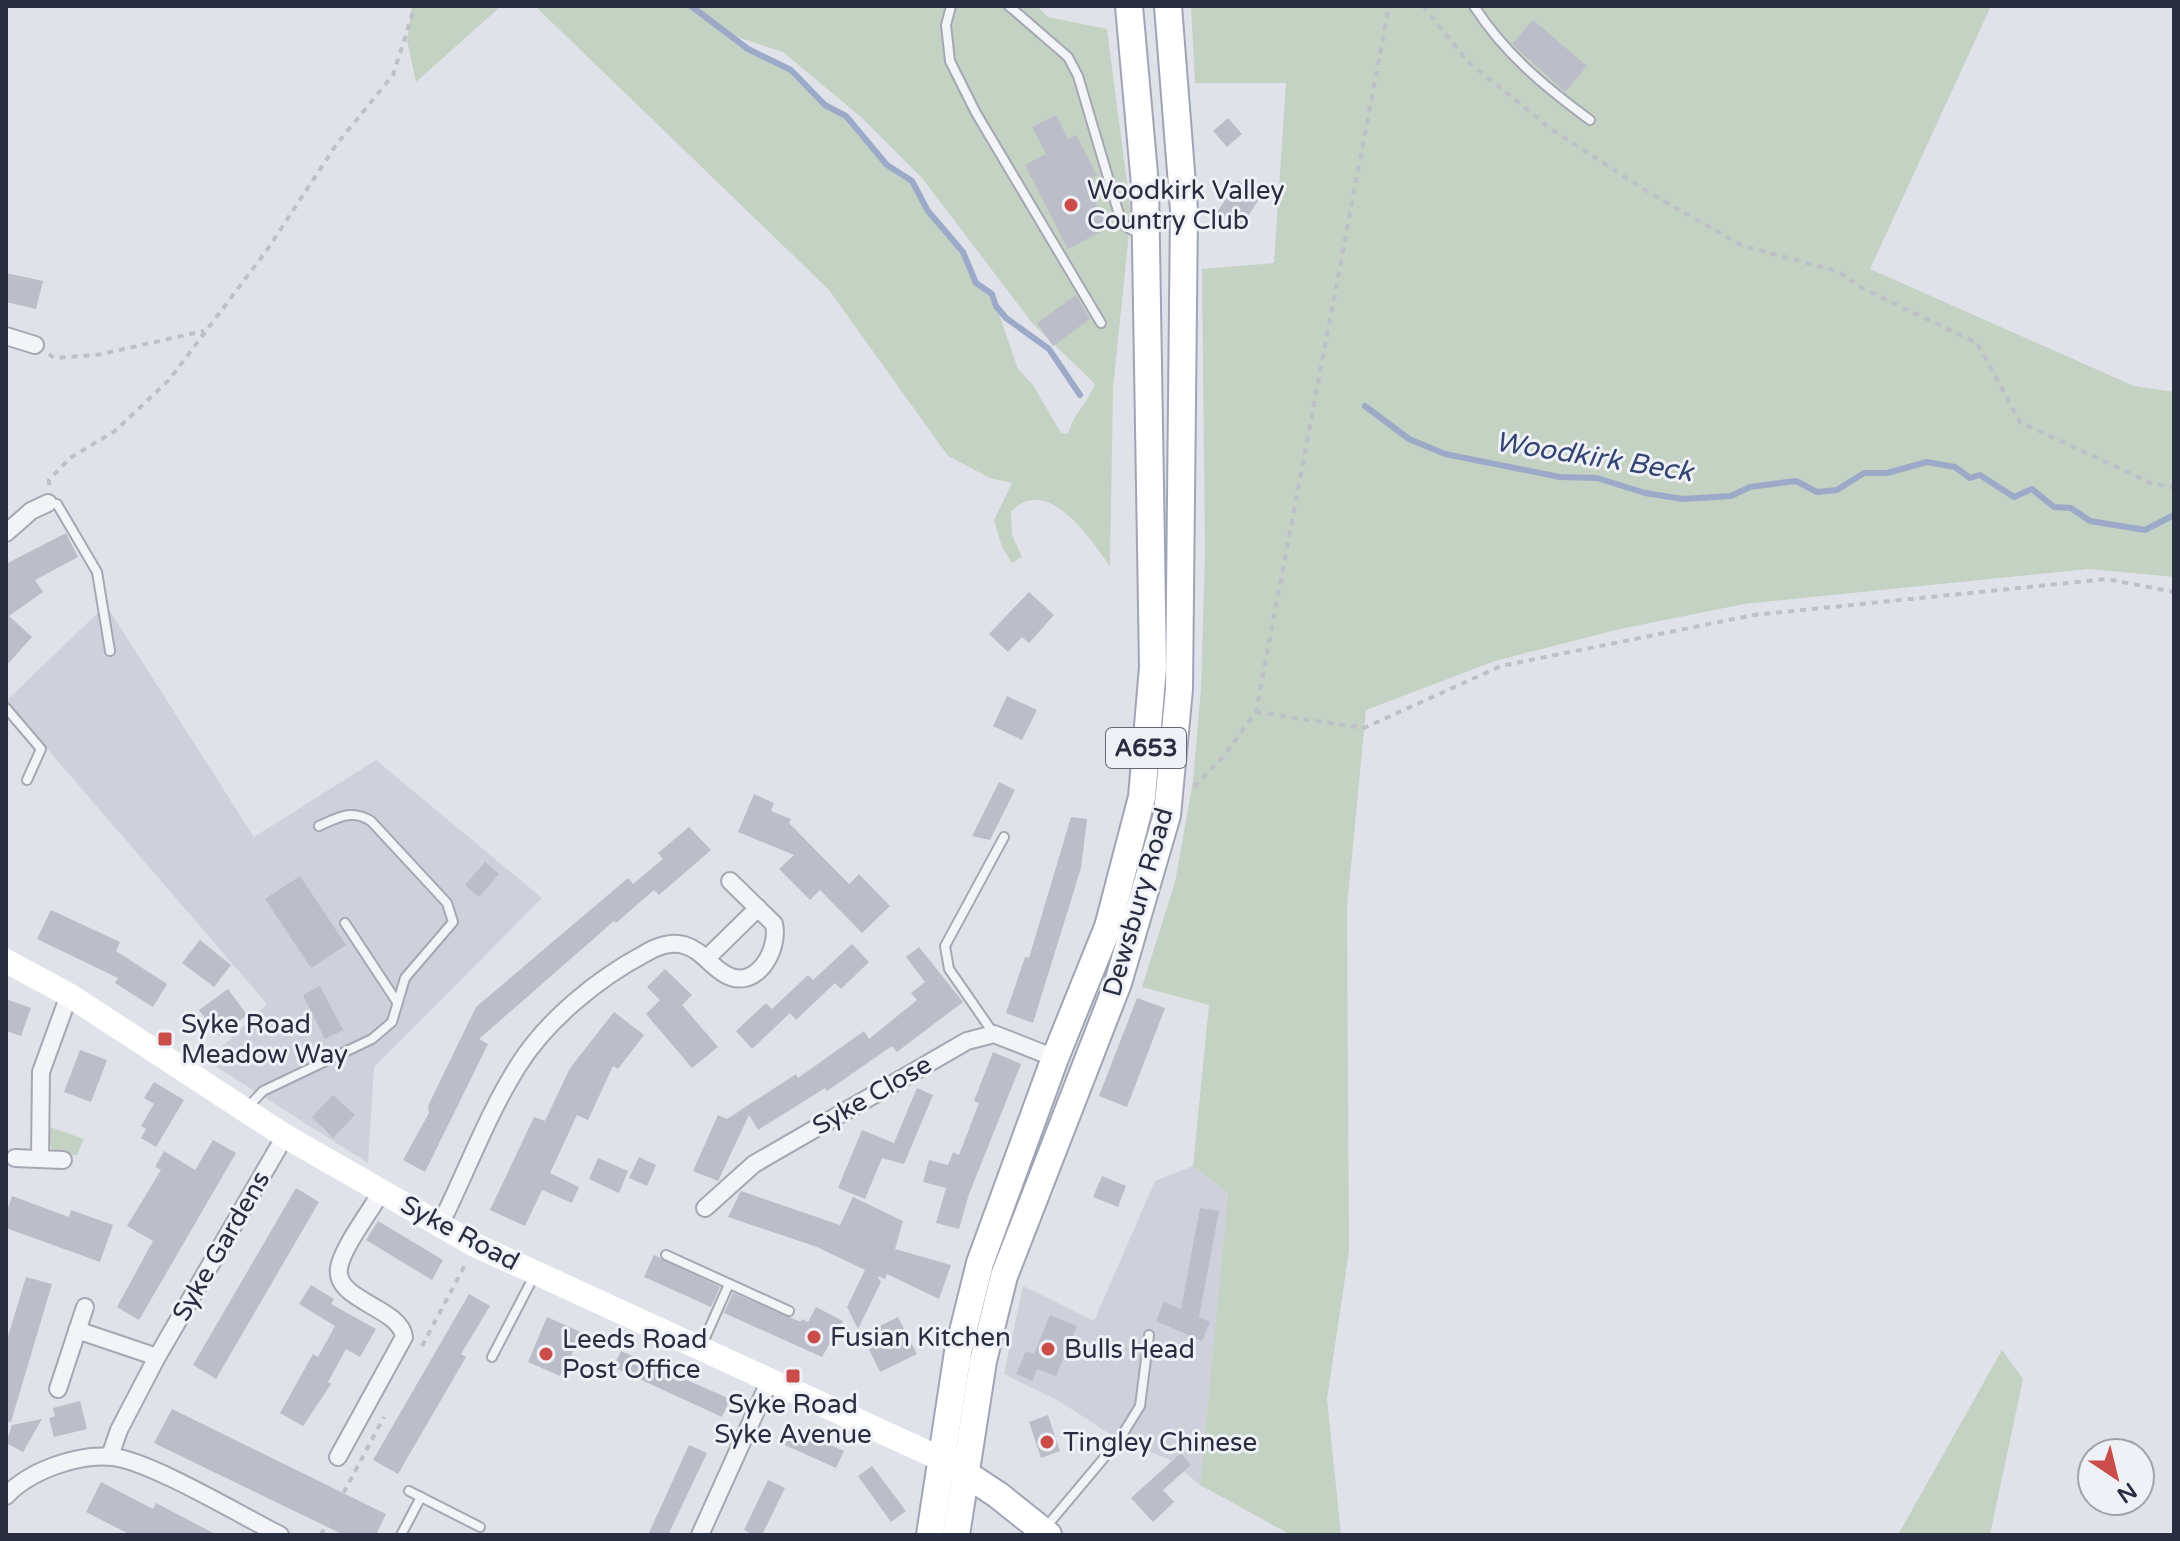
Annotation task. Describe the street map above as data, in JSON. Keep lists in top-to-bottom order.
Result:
{
  "streets": {
    "main road": ["A653", "Dewsbury Road"],
    "street": ["Syke Close", "Syke Road", "Syke Gardens"]
  },
  "crossings": [
    ["Dewsbury Road", "Syke Road"],
    ["Syke Road", "Syke Gardens"]
  ],
  "water": ["Woodkirk Beck"],
  "places": {
    "other": [
      "Woodkirk Valley Country Club",
      "Fusian Kitchen",
      "Bulls Head",
      "Leeds Road Post Office",
      "Tingley Chinese"
    ],
    "transit": ["Syke Road Meadow Way", "Syke Road Syke Avenue"]
  },
  "north": "bottom right"
}
